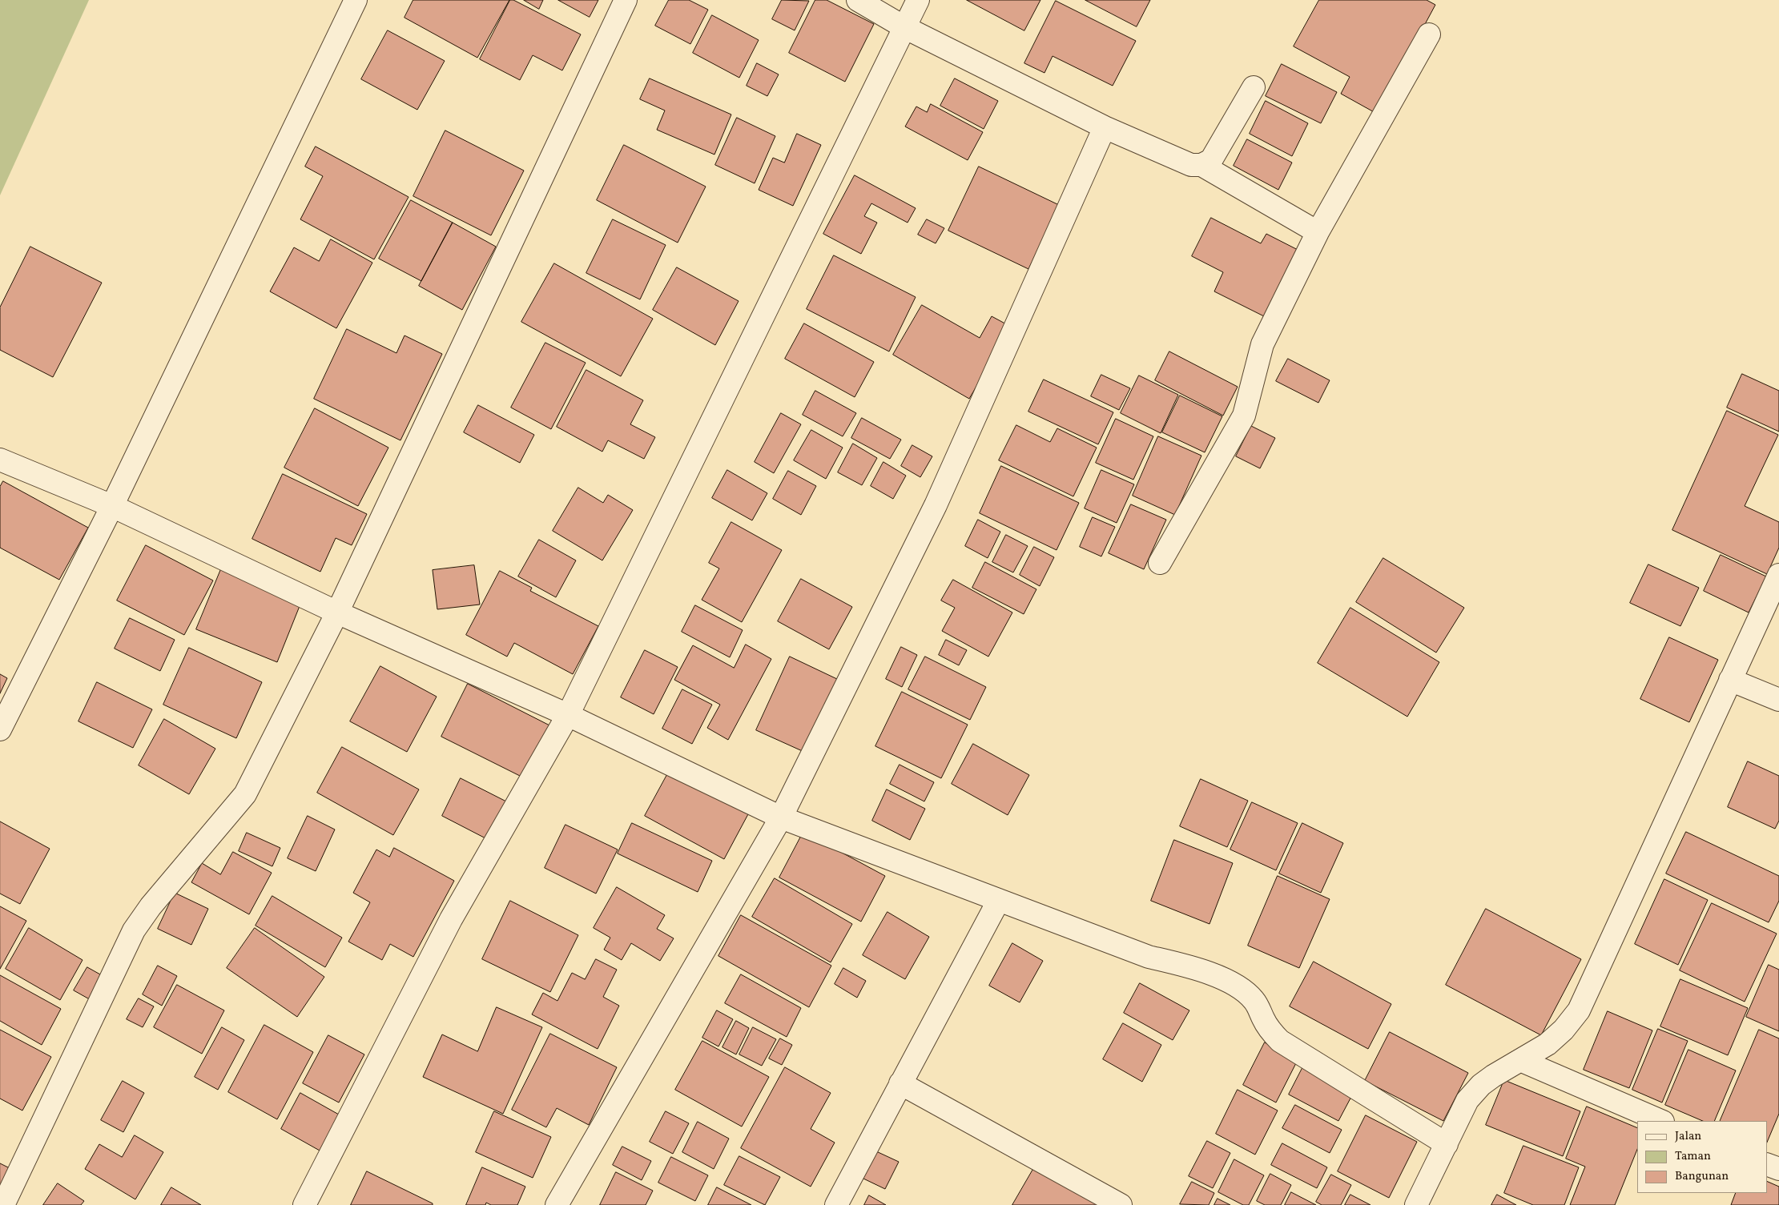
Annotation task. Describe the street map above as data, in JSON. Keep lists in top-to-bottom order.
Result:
{
  "legend": ["Jalan", "Taman", "Bangunan"]
}
